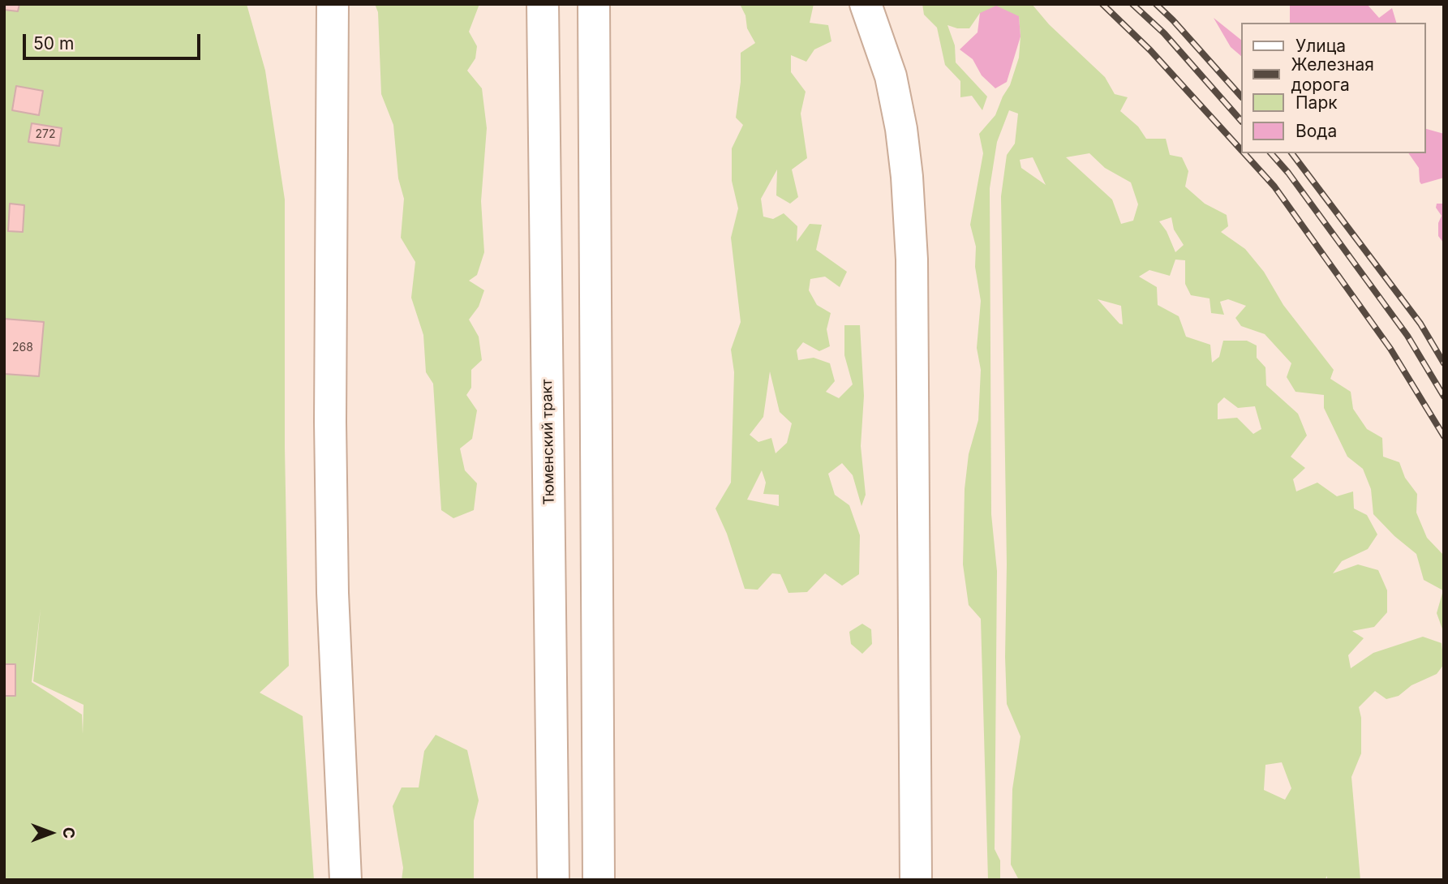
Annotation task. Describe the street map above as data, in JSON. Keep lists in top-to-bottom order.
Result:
{
  "streets": {
    "main road": ["Тюменский тракт"]
  },
  "house_numbers": ["272", "268"],
  "legend": [
    "Улица",
    "Железная дорога",
    "Парк",
    "Вода"
  ],
  "scale_bar": "50 m",
  "north": "right"
}
